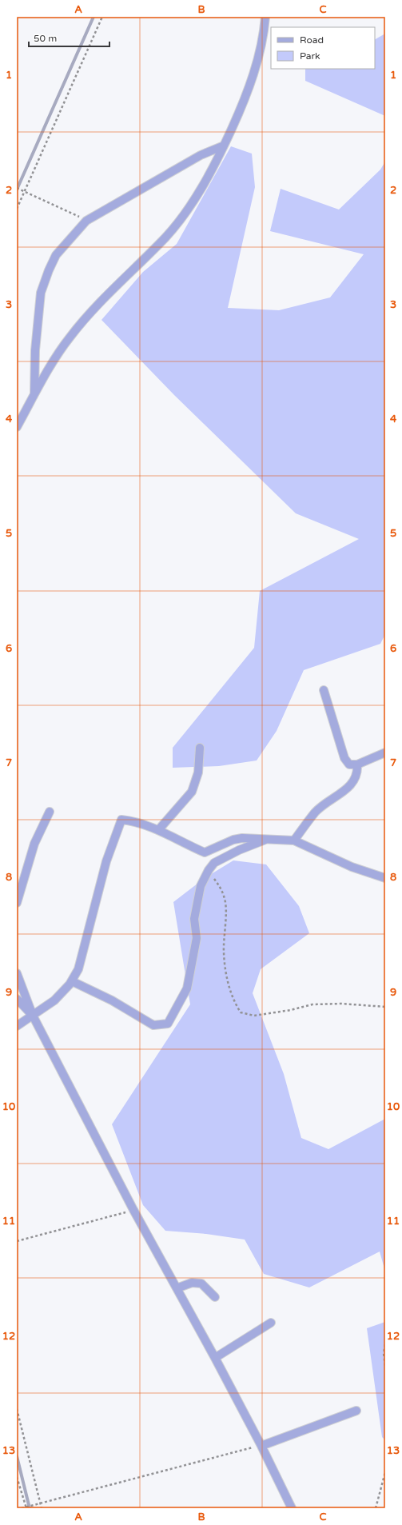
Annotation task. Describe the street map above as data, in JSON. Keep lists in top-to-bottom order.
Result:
{
  "legend": ["Road", "Park"],
  "scale_bar": "50 m",
  "grid": {
    "columns": ["A", "B", "C"],
    "rows": [
      "1",
      "2",
      "3",
      "4",
      "5",
      "6",
      "7",
      "8",
      "9",
      "10",
      "11",
      "12",
      "13"
    ]
  }
}
